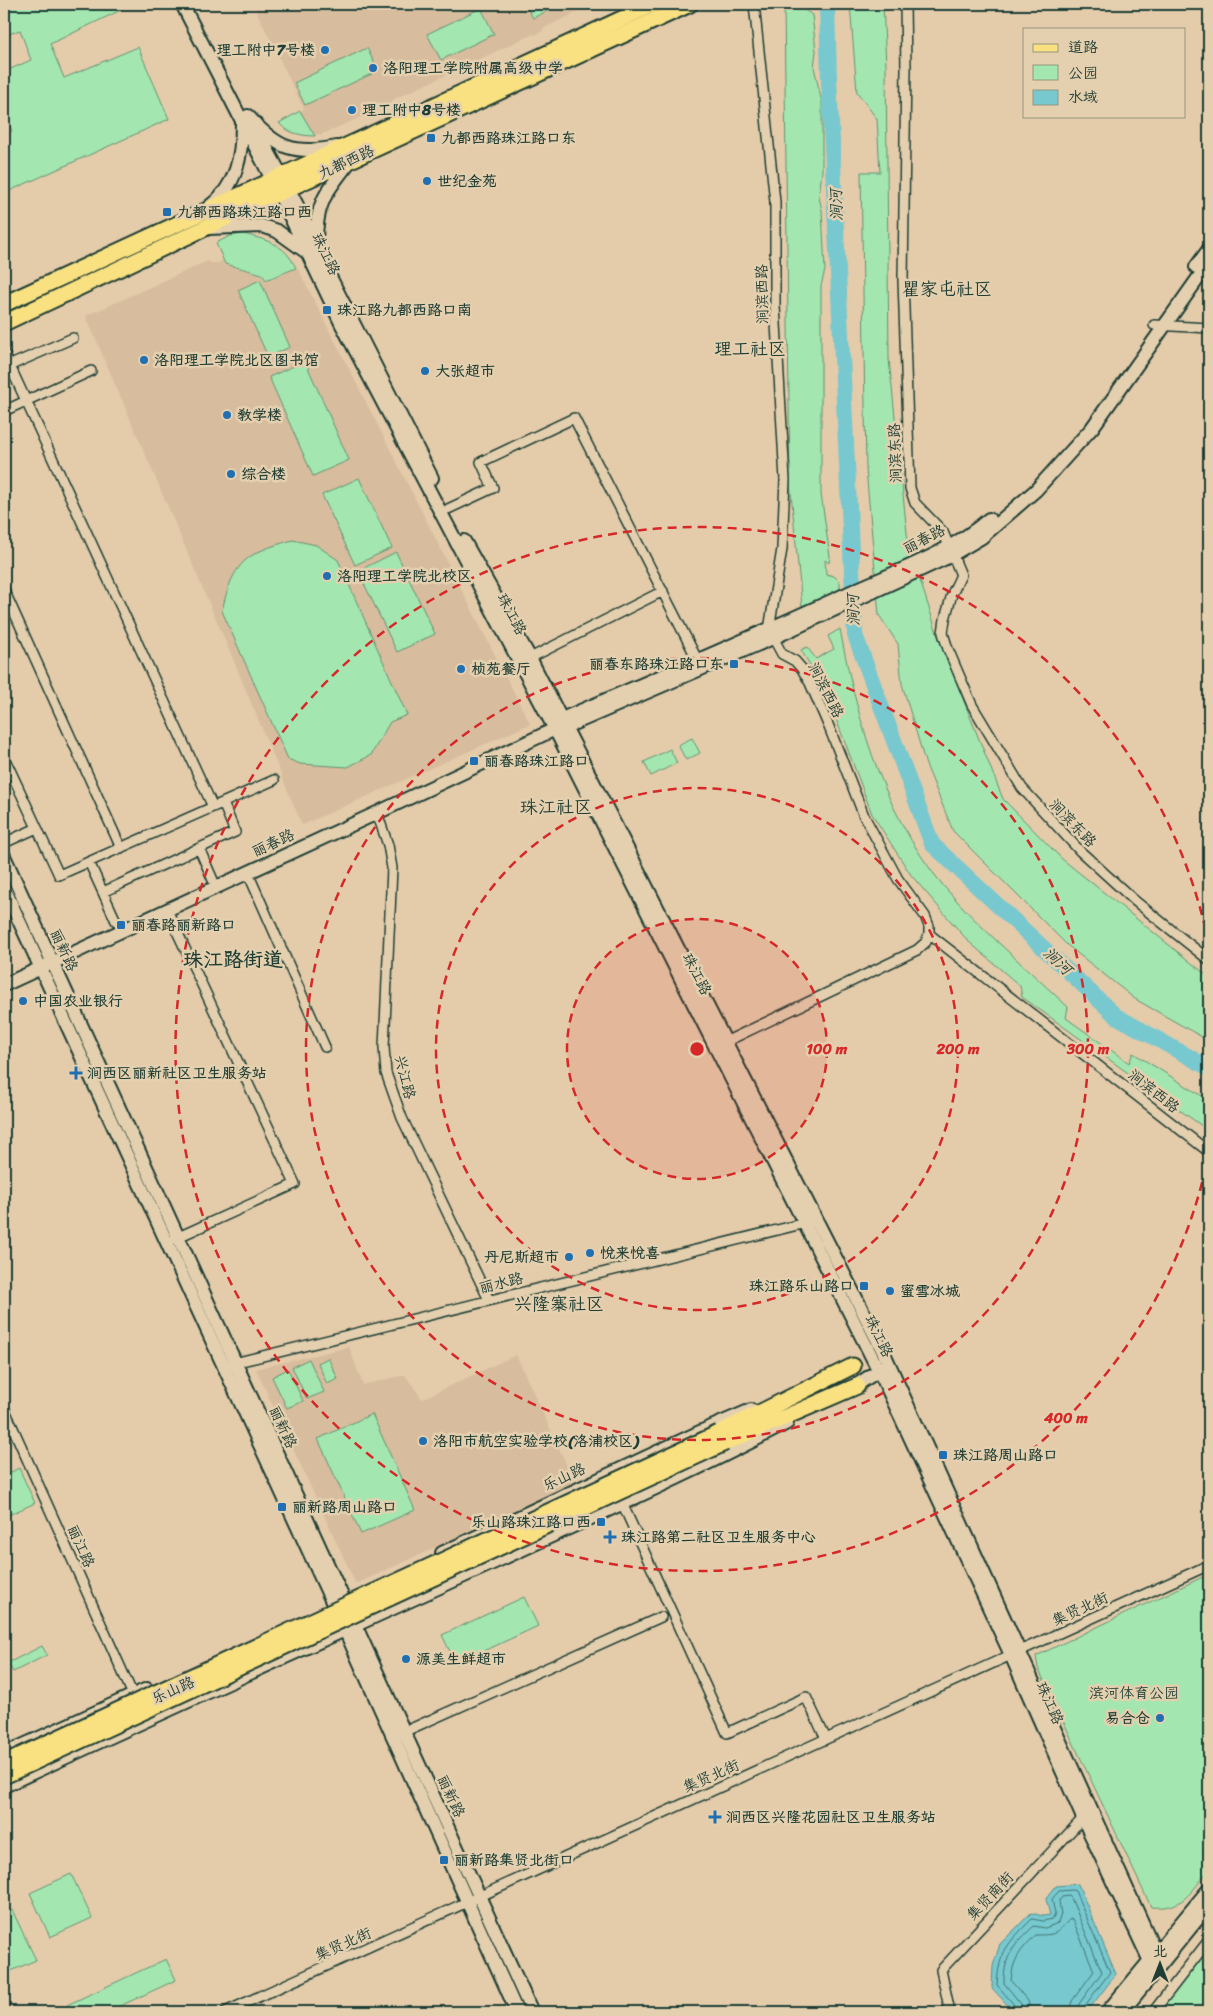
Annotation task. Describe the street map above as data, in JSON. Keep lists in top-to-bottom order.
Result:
{
  "streets": {
    "main road": [
      "九都西路",
      "珠江路",
      "丽春路",
      "丽新路",
      "乐山路"
    ],
    "street": [
      "涧滨西路",
      "涧滨东路",
      "兴江路",
      "丽水路",
      "丽江路",
      "集贤北街",
      "集贤南街"
    ]
  },
  "crossings": [
    ["九都西路", "珠江路"],
    ["珠江路", "丽春路"],
    ["珠江路", "丽水路"],
    ["珠江路", "乐山路"],
    ["珠江路", "集贤北街"],
    ["珠江路", "集贤南街"],
    ["涧滨西路", "丽春路"],
    ["涧滨东路", "丽春路"],
    ["丽春路", "丽新路"],
    ["丽春路", "兴江路"],
    ["丽新路", "丽水路"],
    ["丽新路", "乐山路"],
    ["丽新路", "集贤北街"],
    ["兴江路", "丽水路"],
    ["乐山路", "丽江路"]
  ],
  "districts": [
    "瞿家屯社区",
    "理工社区",
    "珠江社区",
    "珠江路街道",
    "兴隆寨社区"
  ],
  "water": ["涧河"],
  "parks": ["滨河体育公园"],
  "places": {
    "other": [
      "理工附中7号楼",
      "洛阳理工学院附属高级中学",
      "理工附中8号楼",
      "世纪金苑",
      "洛阳理工学院北区图书馆",
      "大张超市",
      "教学楼",
      "综合楼",
      "洛阳理工学院北校区",
      "桢苑餐厅",
      "中国农业银行",
      "悦来悦喜",
      "丹尼斯超市",
      "蜜雪冰城",
      "洛阳市航空实验学校(洛浦校区)",
      "源美生鲜超市",
      "易合仓"
    ],
    "transit": [
      "九都西路珠江路口东",
      "九都西路珠江路口西",
      "珠江路九都西路口南",
      "丽春东路珠江路口东",
      "丽春路珠江路口",
      "丽春路丽新路口",
      "珠江路乐山路口",
      "珠江路周山路口",
      "丽新路周山路口",
      "乐山路珠江路口西",
      "丽新路集贤北街口"
    ],
    "health": ["涧西区丽新社区卫生服务站", "珠江路第二社区卫生服务中心", "涧西区兴隆花园社区卫生服务站"]
  },
  "legend": ["道路", "公园", "水域"],
  "north": "top",
  "rings": [
    "100 m",
    "200 m",
    "300 m",
    "400 m"
  ]
}
